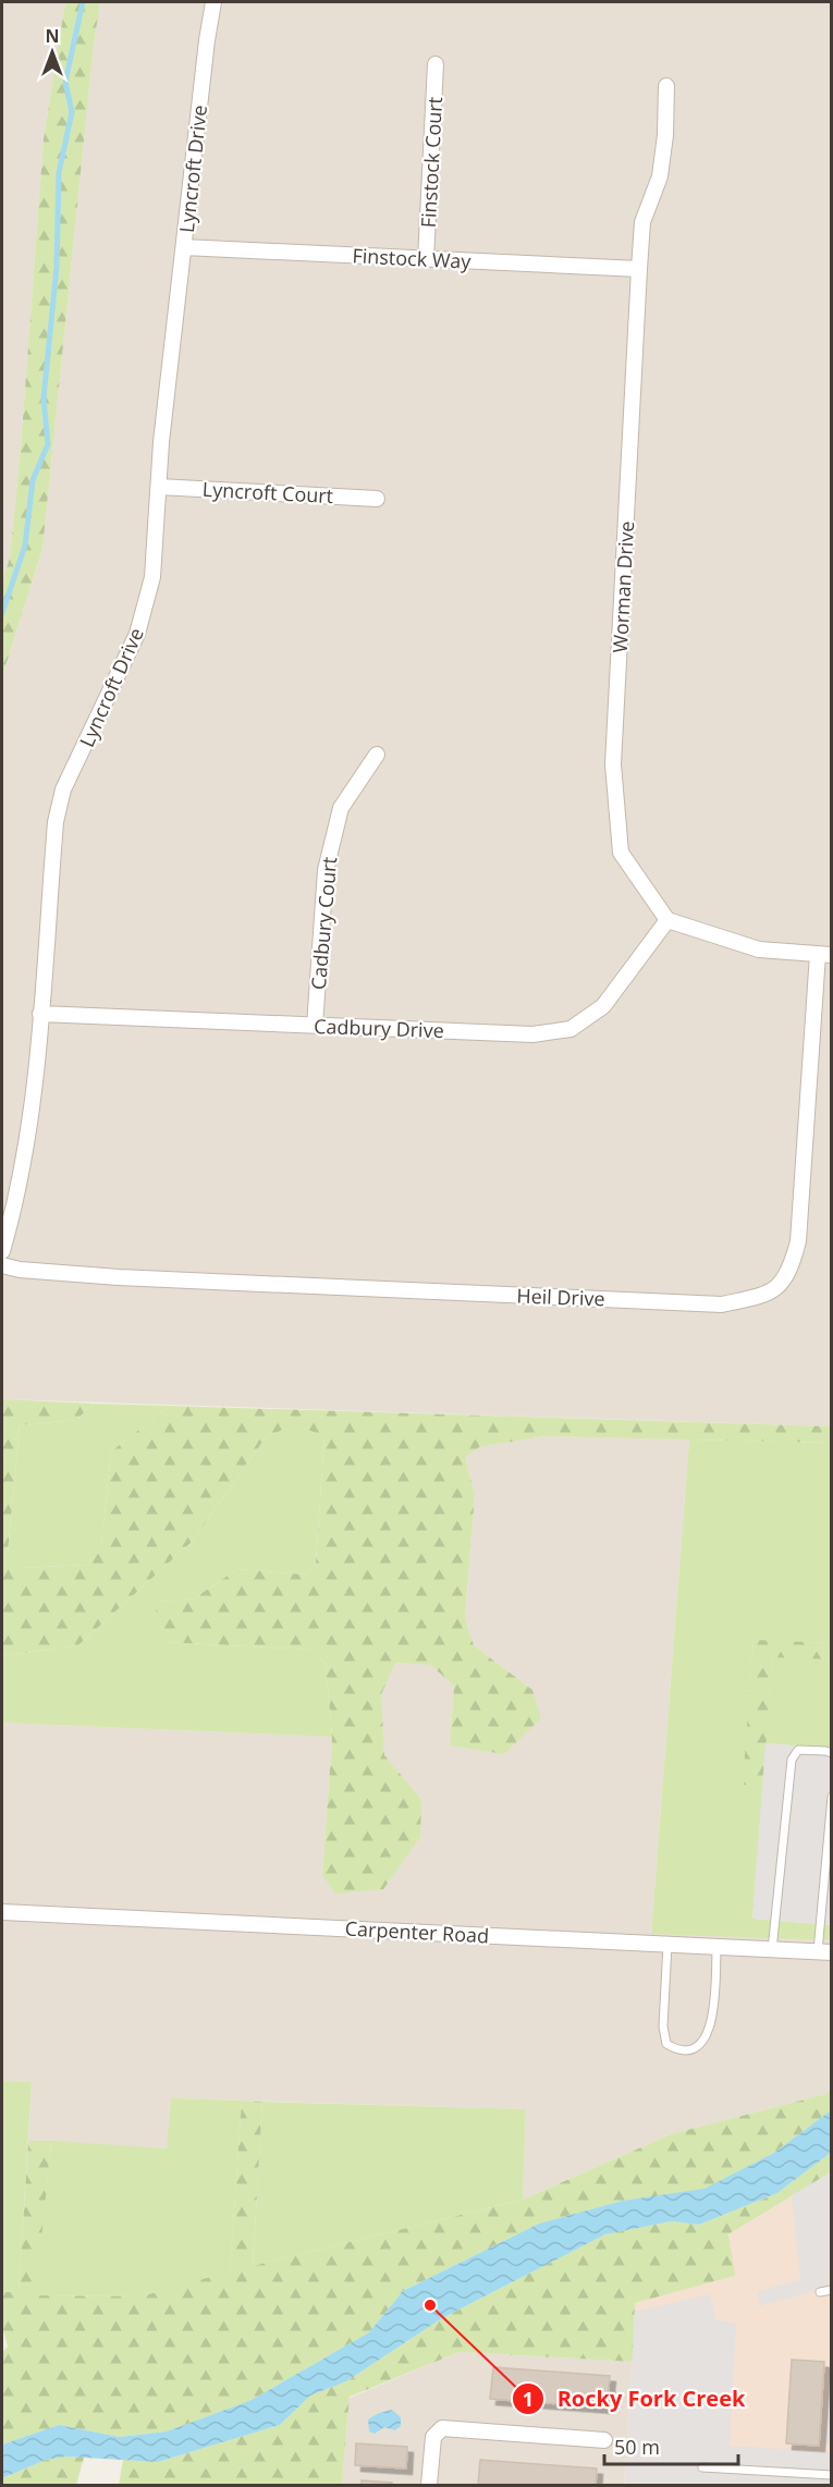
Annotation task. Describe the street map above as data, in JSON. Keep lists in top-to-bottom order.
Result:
{
  "streets": {
    "street": [
      "Finstock Court",
      "Lyncroft Drive",
      "Finstock Way",
      "Lyncroft Court",
      "Worman Drive",
      "Cadbury Court",
      "Cadbury Drive",
      "Heil Drive",
      "Carpenter Road"
    ]
  },
  "crossings": [
    ["Finstock Court", "Finstock Way"],
    ["Lyncroft Drive", "Finstock Way"],
    ["Lyncroft Drive", "Lyncroft Court"],
    ["Lyncroft Drive", "Cadbury Drive"],
    ["Finstock Way", "Worman Drive"],
    ["Worman Drive", "Cadbury Drive"],
    ["Cadbury Court", "Cadbury Drive"]
  ],
  "places": ["Rocky Fork Creek"],
  "scale_bar": "50 m",
  "north": "top"
}
